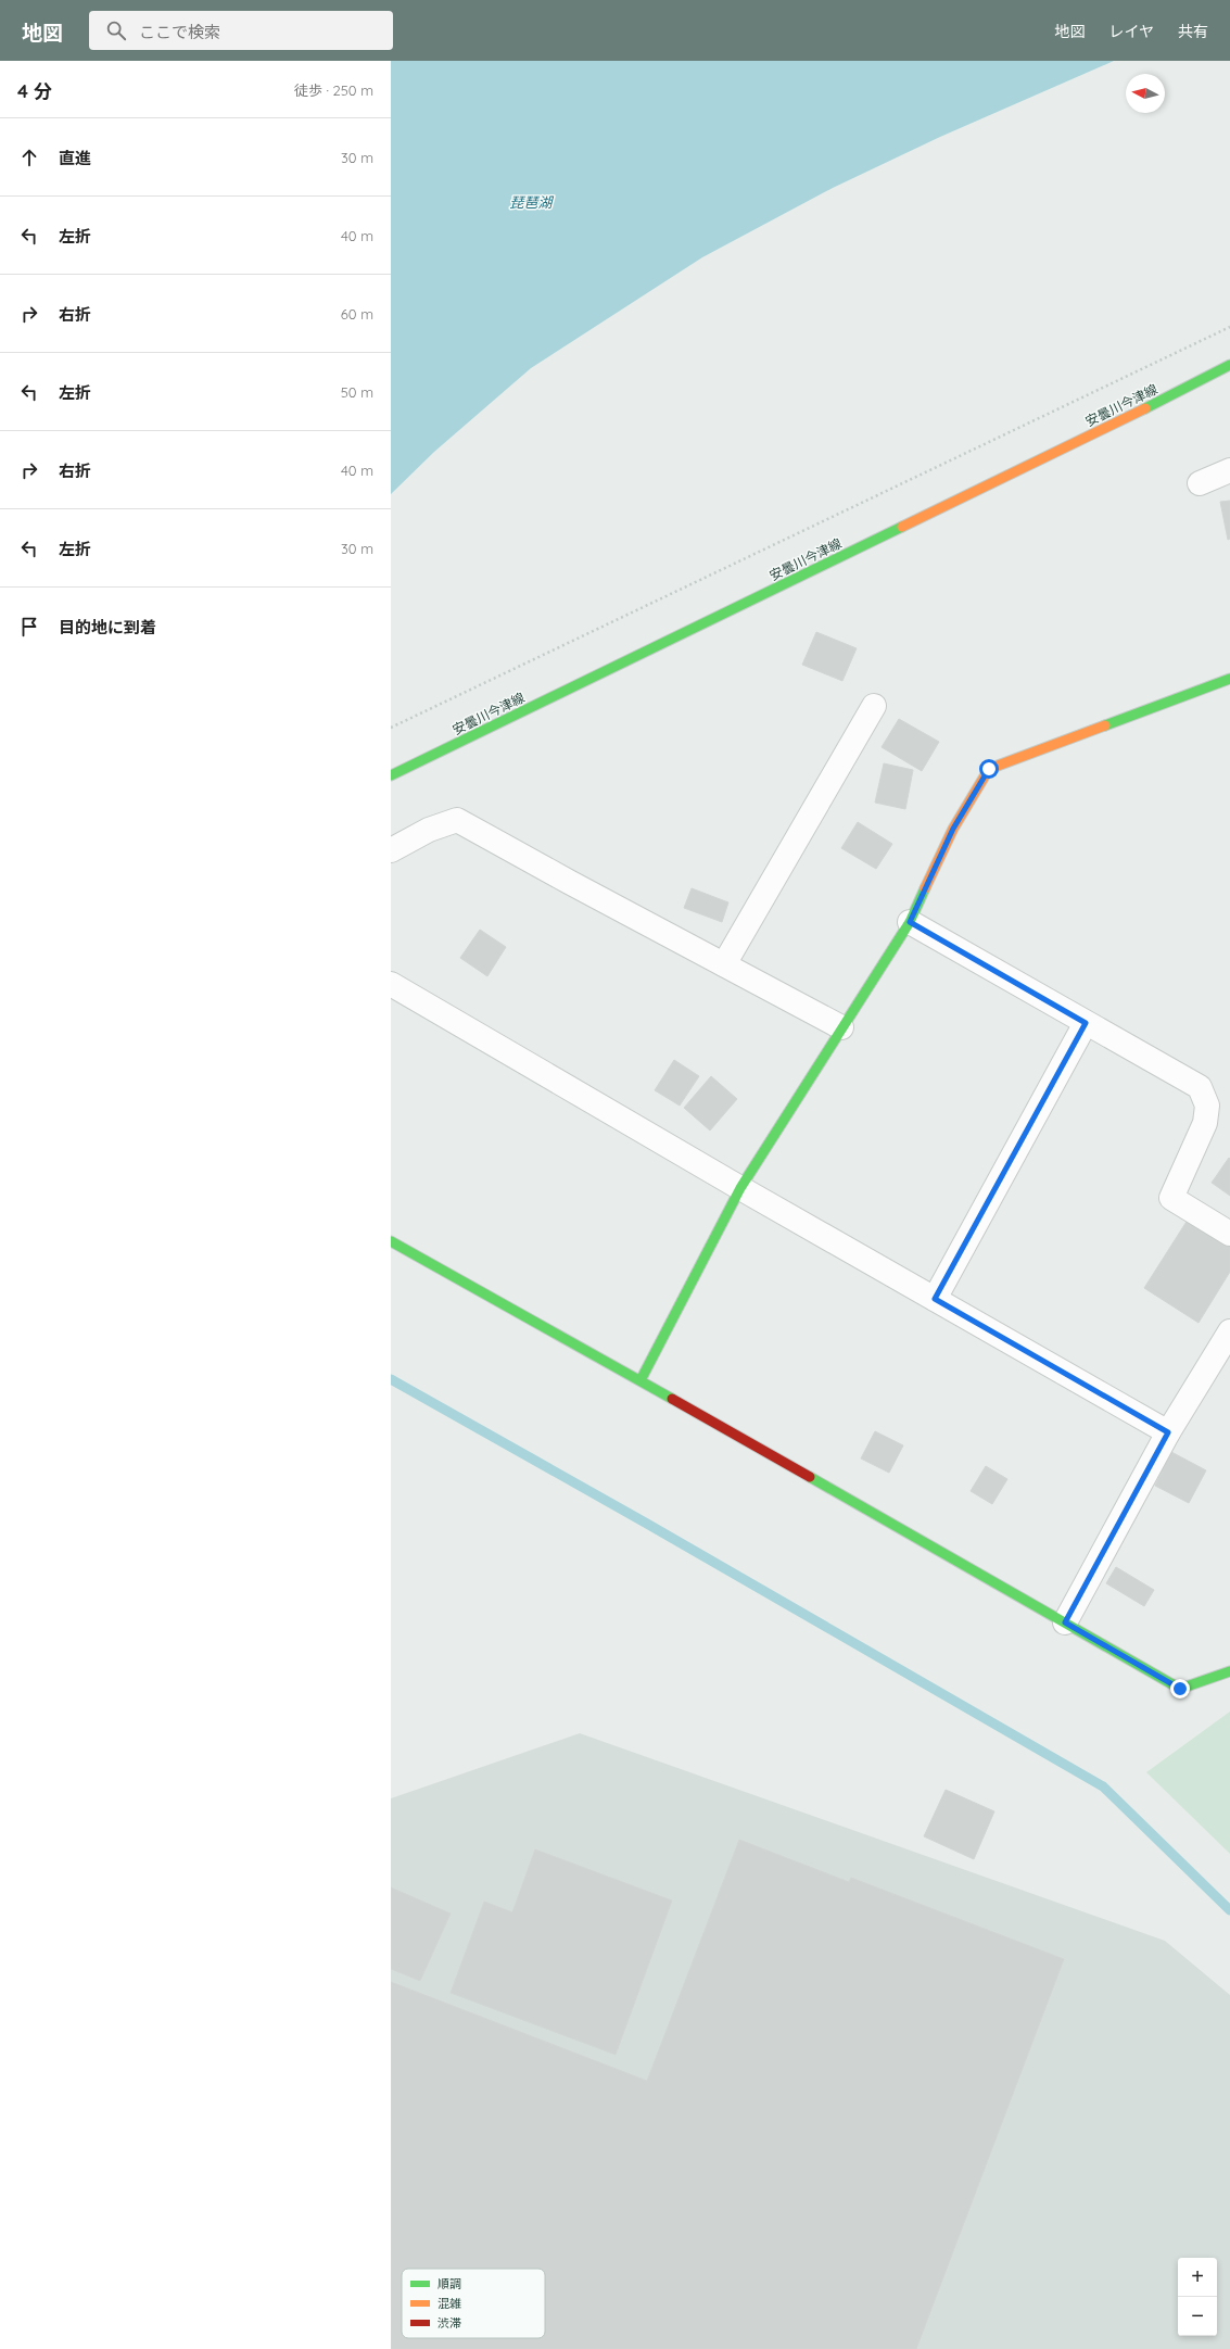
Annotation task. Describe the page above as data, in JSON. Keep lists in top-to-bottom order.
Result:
{
  "streets": {
    "street": ["安曇川今津線"]
  },
  "water": ["琵琶湖"],
  "legend": ["順調", "混雑", "渋滞"],
  "north": "left",
  "page": {
    "header": "地図",
    "search": "ここで検索",
    "nav": ["地図", "レイヤ", "共有"],
    "heading": ["4 分", "徒歩 · 250 m"],
    "list": [
      ["直進", "30 m"],
      ["左折", "40 m"],
      ["右折", "60 m"],
      ["左折", "50 m"],
      ["右折", "40 m"],
      ["左折", "30 m"],
      "目的地に到着"
    ],
    "map_buttons": ["+", "−"]
  }
}
